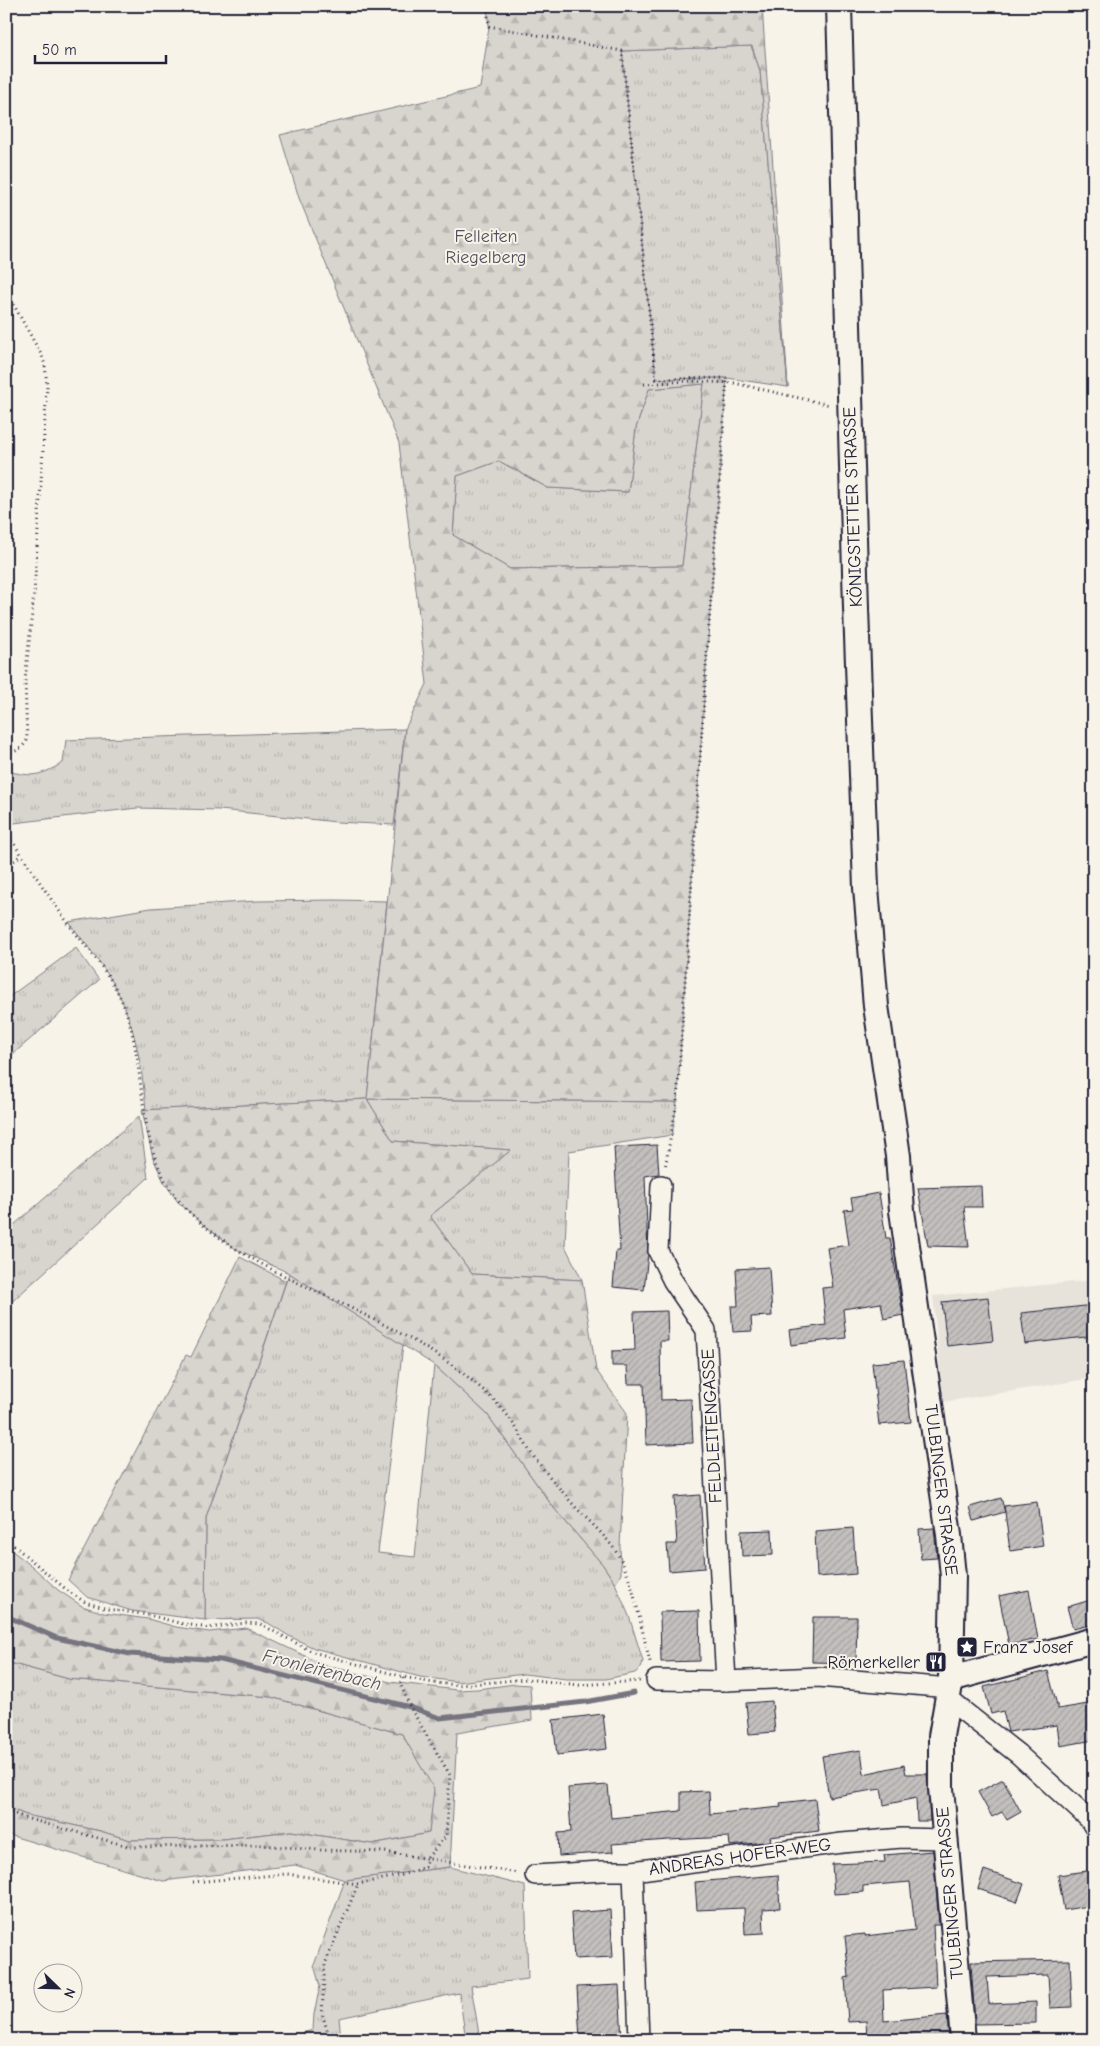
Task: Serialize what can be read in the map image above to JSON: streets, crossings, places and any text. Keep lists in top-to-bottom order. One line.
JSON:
{"streets":{"main road":["KÖNIGSTETTER STRASSE","TULBINGER STRASSE"],"street":["FELDLEITENGASSE","ANDREAS HOFER-WEG"]},"crossings":[["KÖNIGSTETTER STRASSE","TULBINGER STRASSE"],["TULBINGER STRASSE","ANDREAS HOFER-WEG"]],"water":["Fronleitenbach"],"parks":["Felleiten Riegelberg"],"places":{"place":["Franz Josef"],"restaurant":["Römerkeller"]},"scale_bar":"50 m","north":"bottom right"}
